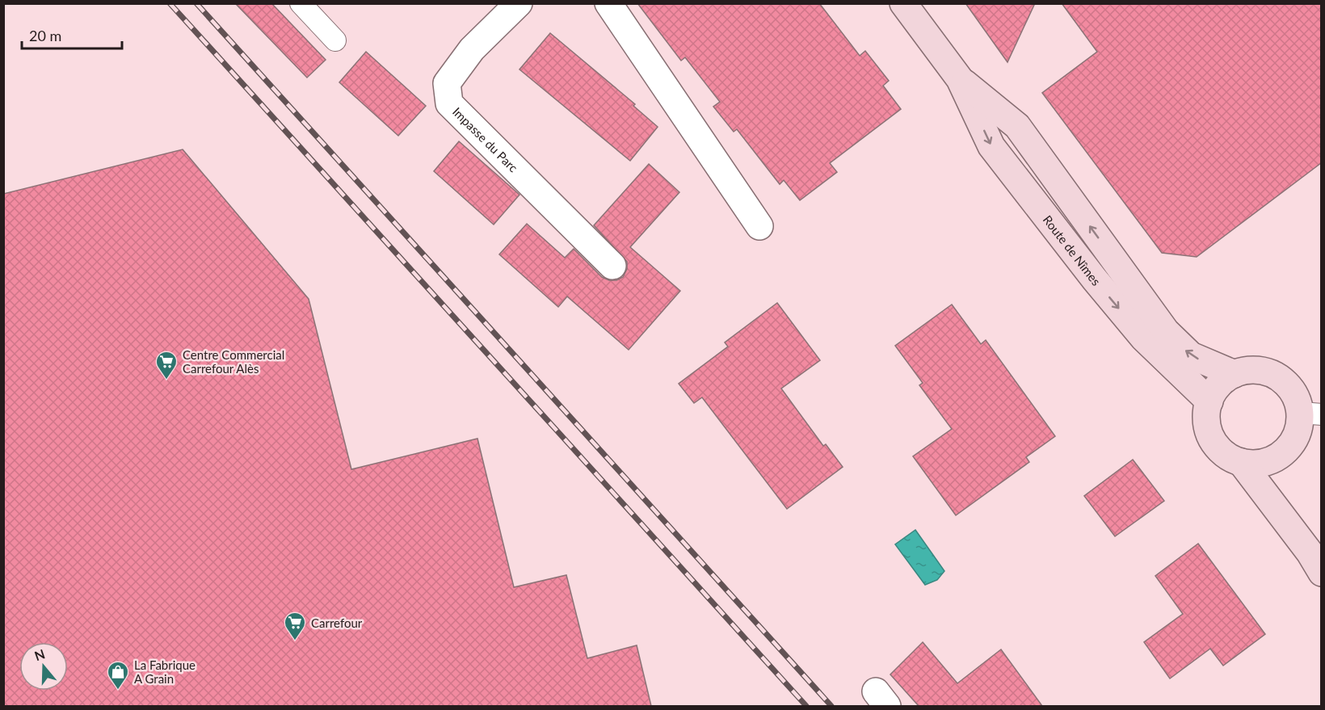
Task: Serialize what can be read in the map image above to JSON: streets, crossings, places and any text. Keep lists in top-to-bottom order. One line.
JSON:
{"streets":{"main road":["Route de Nîmes"],"street":["Impasse du Parc"]},"places":{"supermarket":["Centre Commercial Carrefour Alès","Carrefour"],"shop":["La Fabrique A Grain"]},"scale_bar":"20 m","north":"top"}
